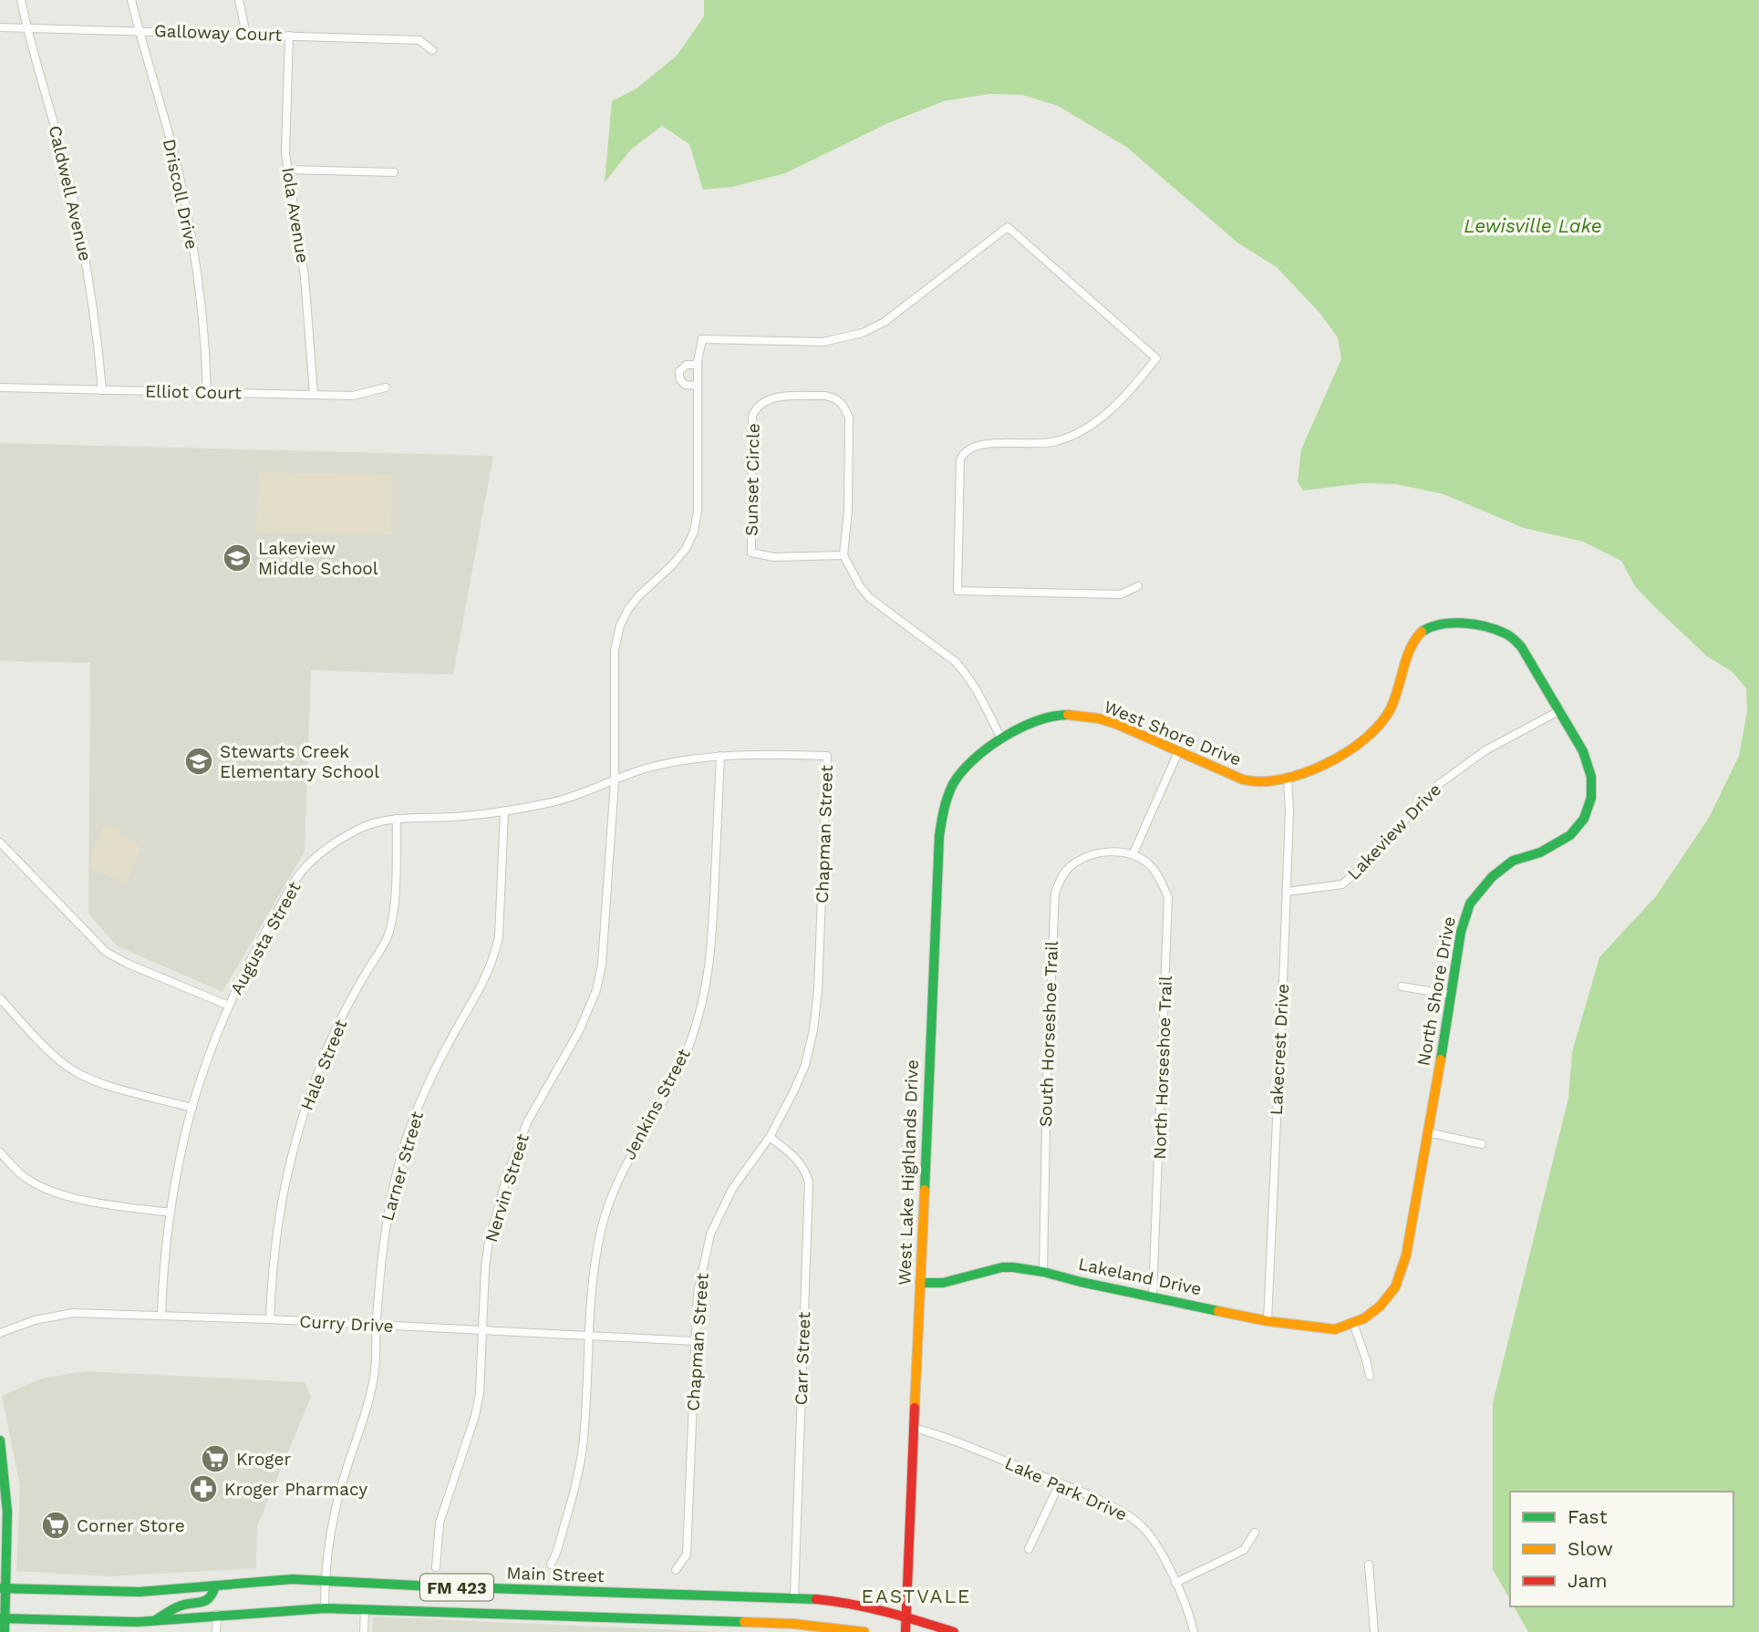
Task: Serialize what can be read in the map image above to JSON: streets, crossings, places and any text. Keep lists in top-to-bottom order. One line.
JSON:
{"streets":{"street":["Galloway Court","Caldwell Avenue","Driscoll Drive","Iola Avenue","Elliot Court","Sunset Circle","West Shore Drive","Lakeview Drive","Chapman Street","Augusta Street","North Shore Drive","South Horseshoe Trail","Lakecrest Drive","Hale Street","North Horseshoe Trail","Jenkins Street","Larner Street","West Lake Highlands Drive","Nervin Street","Lakeland Drive","Curry Drive","Carr Street","Lake Park Drive","Main Street","FM 423"]},"crossings":[["Galloway Court","Caldwell Avenue"],["Galloway Court","Driscoll Drive"],["Galloway Court","Iola Avenue"],["Caldwell Avenue","Elliot Court"],["Driscoll Drive","Elliot Court"],["Iola Avenue","Elliot Court"],["West Shore Drive","Lakeview Drive"],["West Shore Drive","North Shore Drive"],["West Shore Drive","Lakecrest Drive"],["West Shore Drive","West Lake Highlands Drive"],["Lakeview Drive","North Shore Drive"],["Lakeview Drive","Lakecrest Drive"],["Chapman Street","Augusta Street"],["Chapman Street","Curry Drive"],["Chapman Street","Carr Street"],["Augusta Street","Hale Street"],["Augusta Street","Jenkins Street"],["Augusta Street","Larner Street"],["Augusta Street","Nervin Street"],["Augusta Street","Curry Drive"],["North Shore Drive","Lakeland Drive"],["South Horseshoe Trail","North Horseshoe Trail"],["South Horseshoe Trail","Lakeland Drive"],["Lakecrest Drive","Lakeland Drive"],["Hale Street","Curry Drive"],["North Horseshoe Trail","Lakeland Drive"],["Jenkins Street","Curry Drive"],["Larner Street","Curry Drive"],["Larner Street","Main Street"],["Larner Street","FM 423"],["West Lake Highlands Drive","Lakeland Drive"],["West Lake Highlands Drive","Lake Park Drive"],["West Lake Highlands Drive","Main Street"],["Nervin Street","Curry Drive"],["Carr Street","Main Street"]],"districts":["EASTVALE"],"water":["Lewisville Lake"],"places":{"school or university":["Lakeview Middle School","Stewarts Creek Elementary School"],"supermarket":["Kroger","Corner Store"],"pharmacy":["Kroger Pharmacy"]},"legend":["Fast","Slow","Jam"]}
